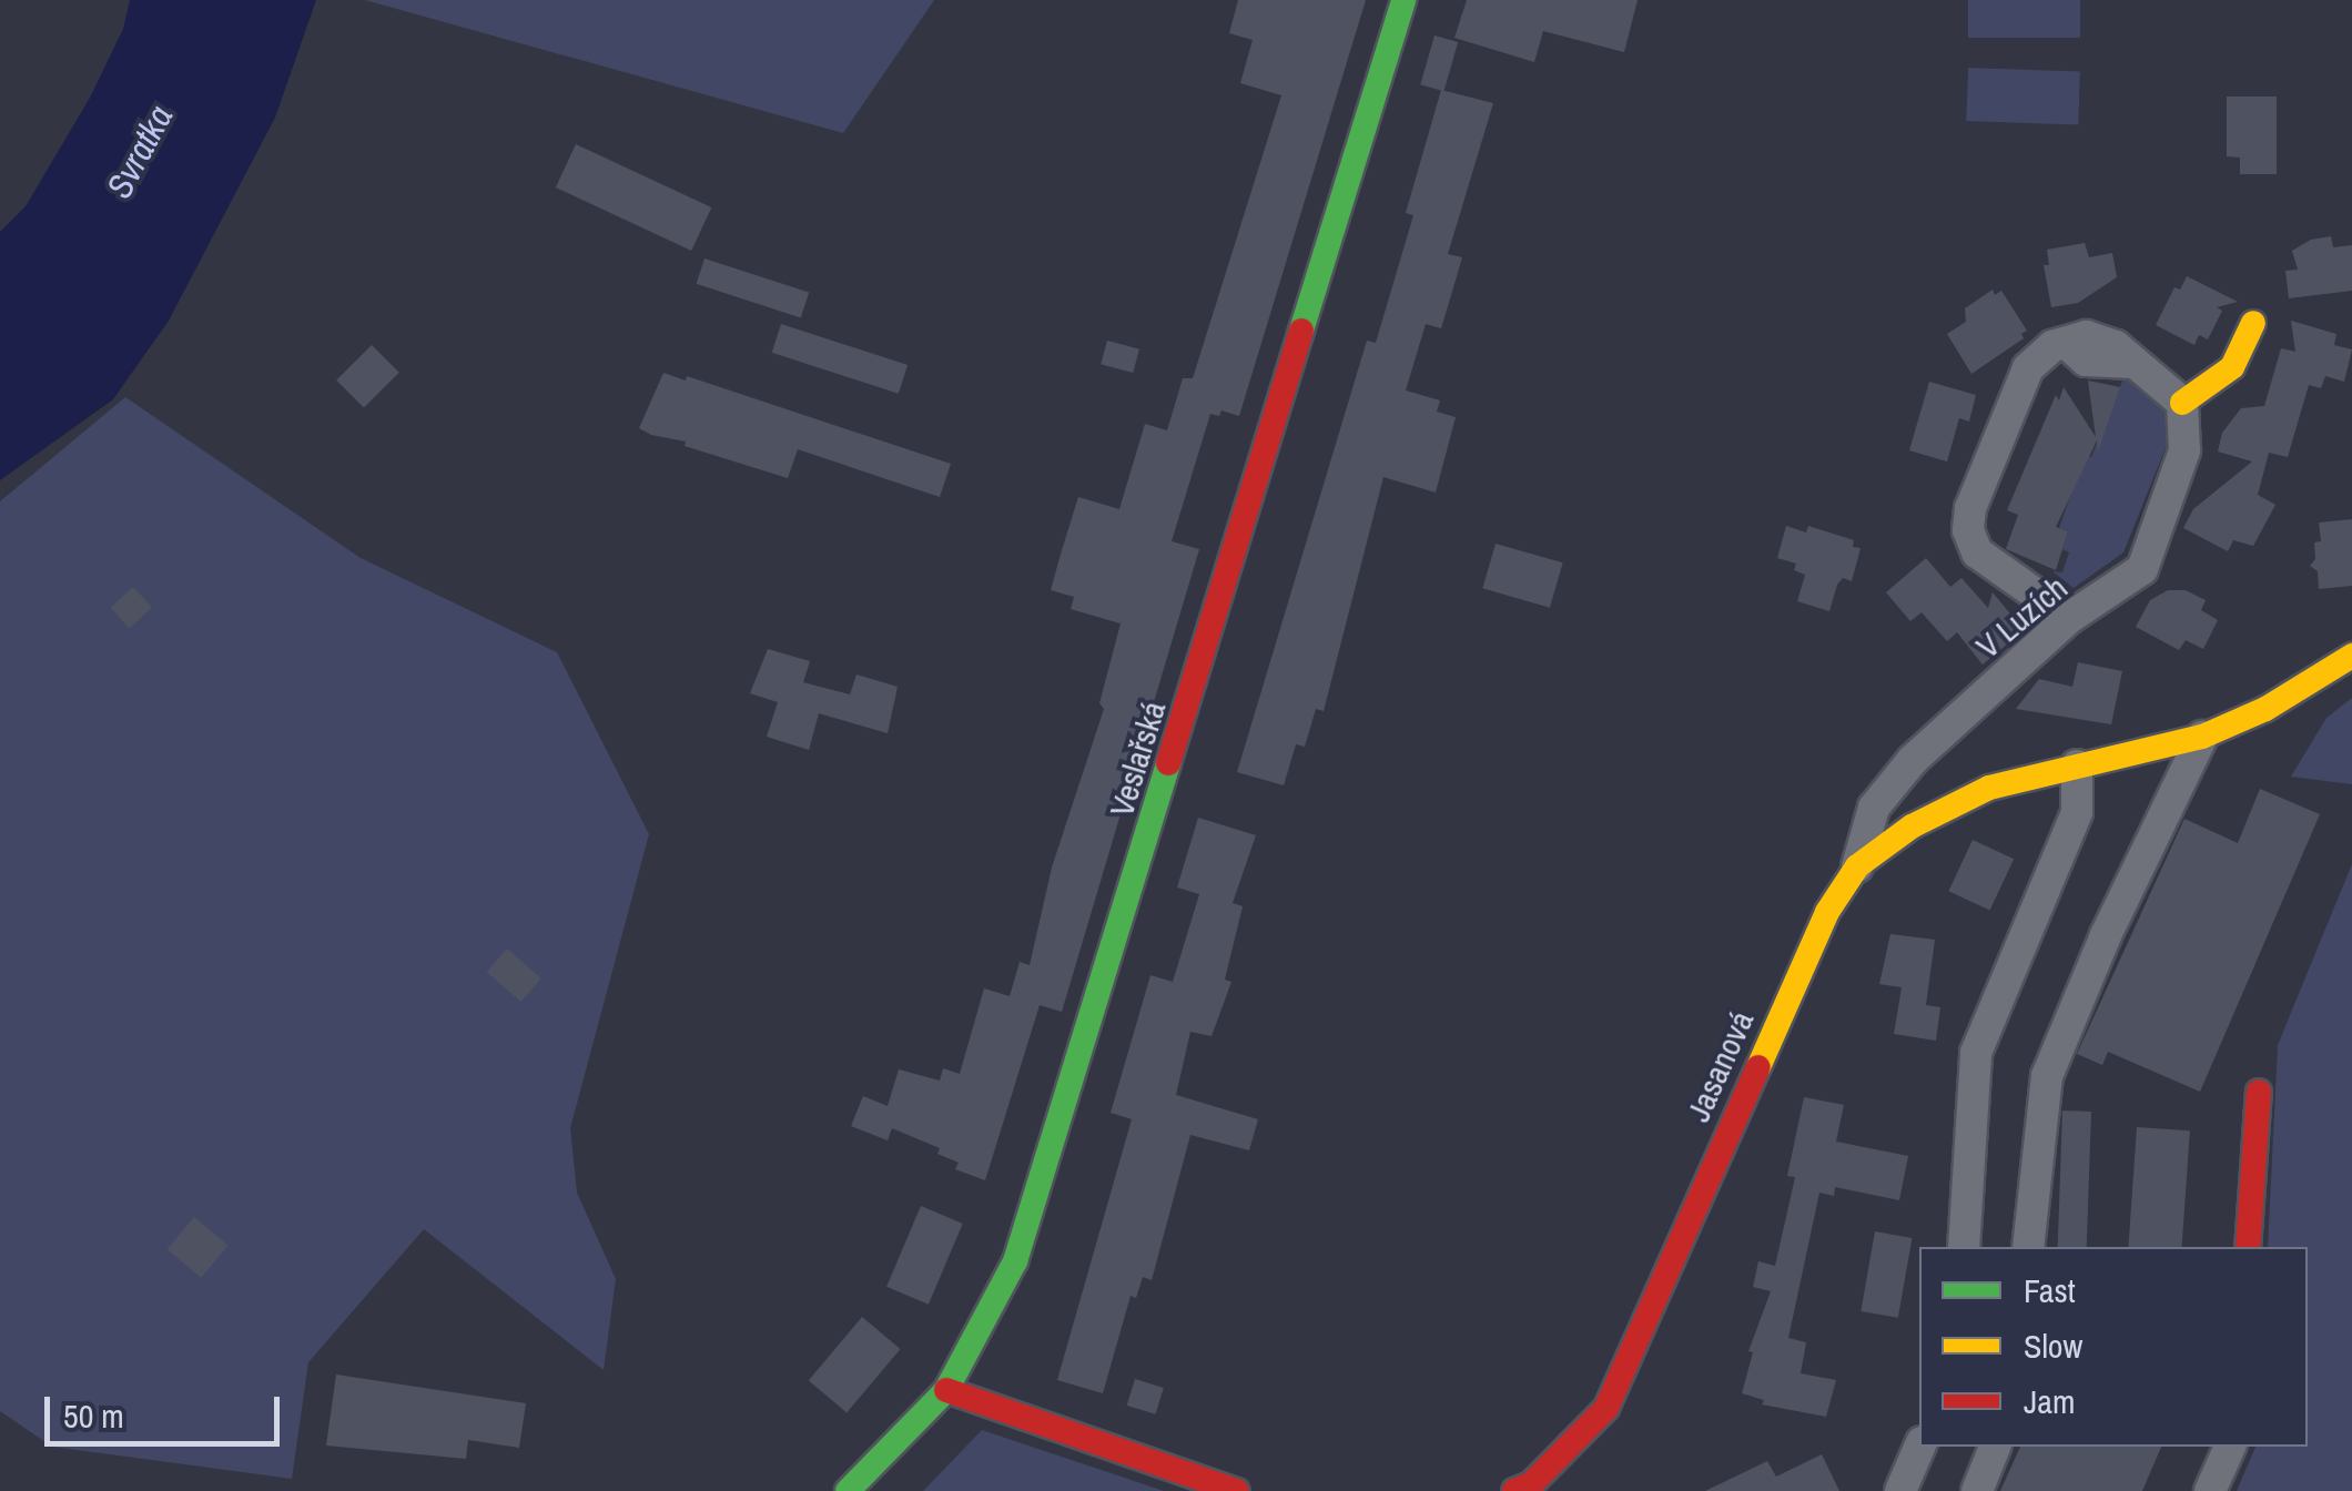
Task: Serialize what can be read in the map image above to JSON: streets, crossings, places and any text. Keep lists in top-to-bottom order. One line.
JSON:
{"streets":{"street":["V Luzích","Veslařská","Jasanová"]},"crossings":[["V Luzích","Jasanová"]],"water":["Svratka"],"legend":["Fast","Slow","Jam"],"scale_bar":"50 m"}
